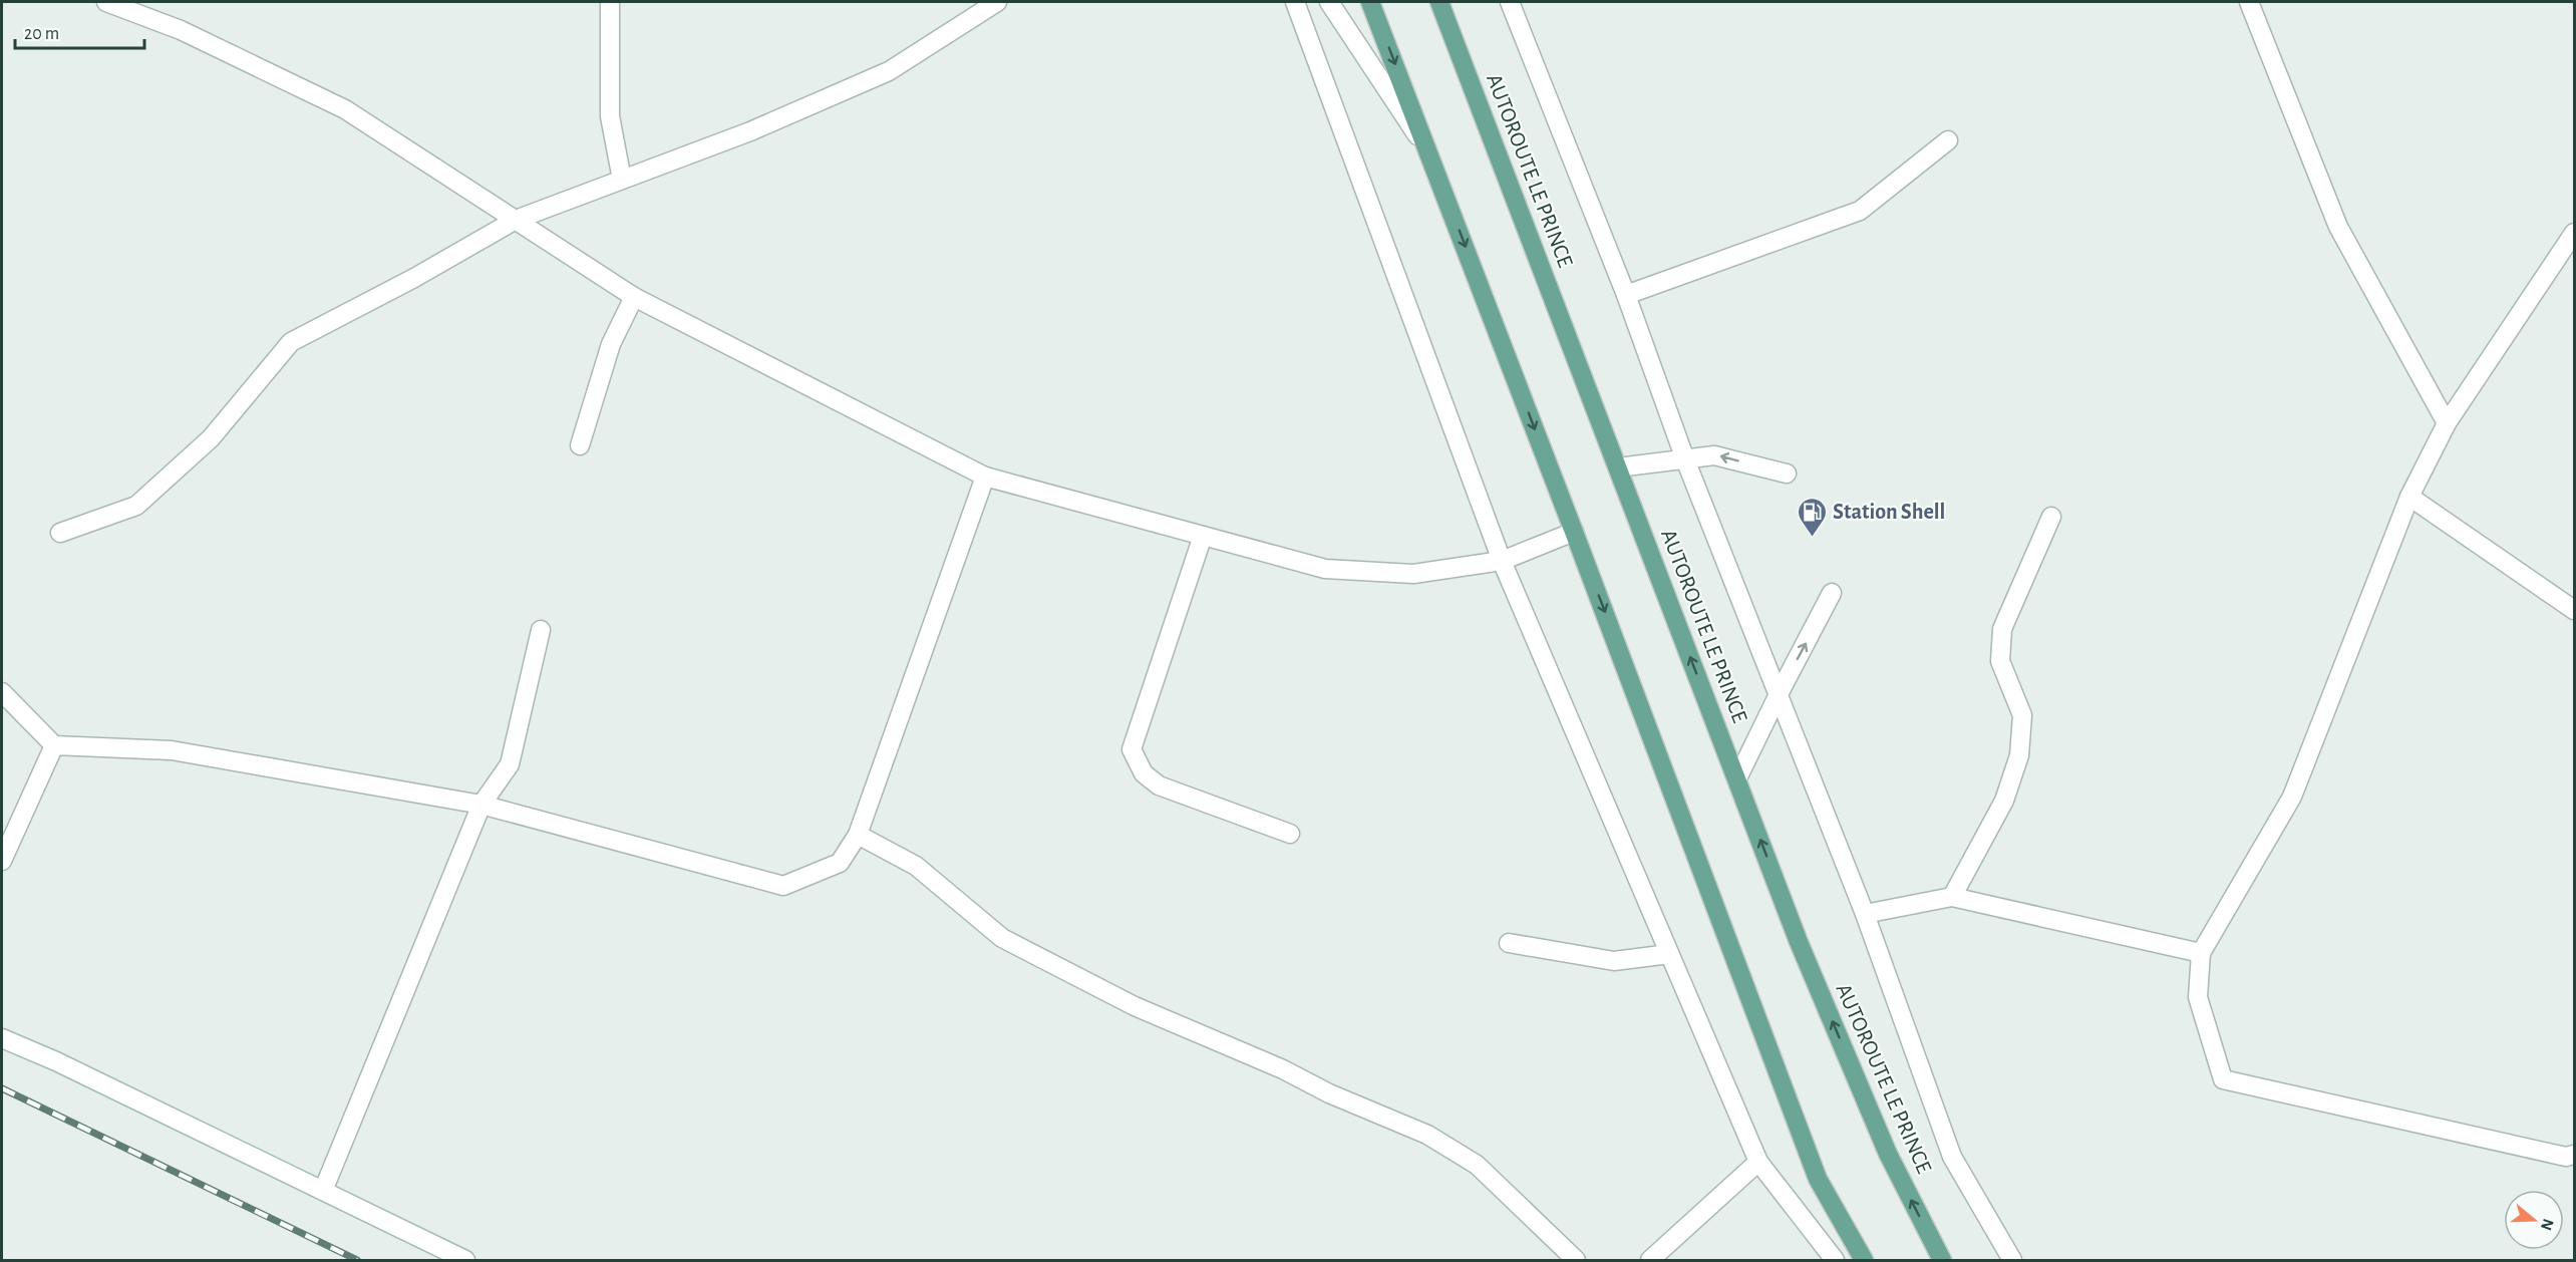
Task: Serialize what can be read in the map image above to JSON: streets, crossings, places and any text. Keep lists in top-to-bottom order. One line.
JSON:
{"streets":{"main road":["AUTOROUTE LE PRINCE"]},"places":{"fuel station":["Station Shell"]},"scale_bar":"20 m","north":"right"}
